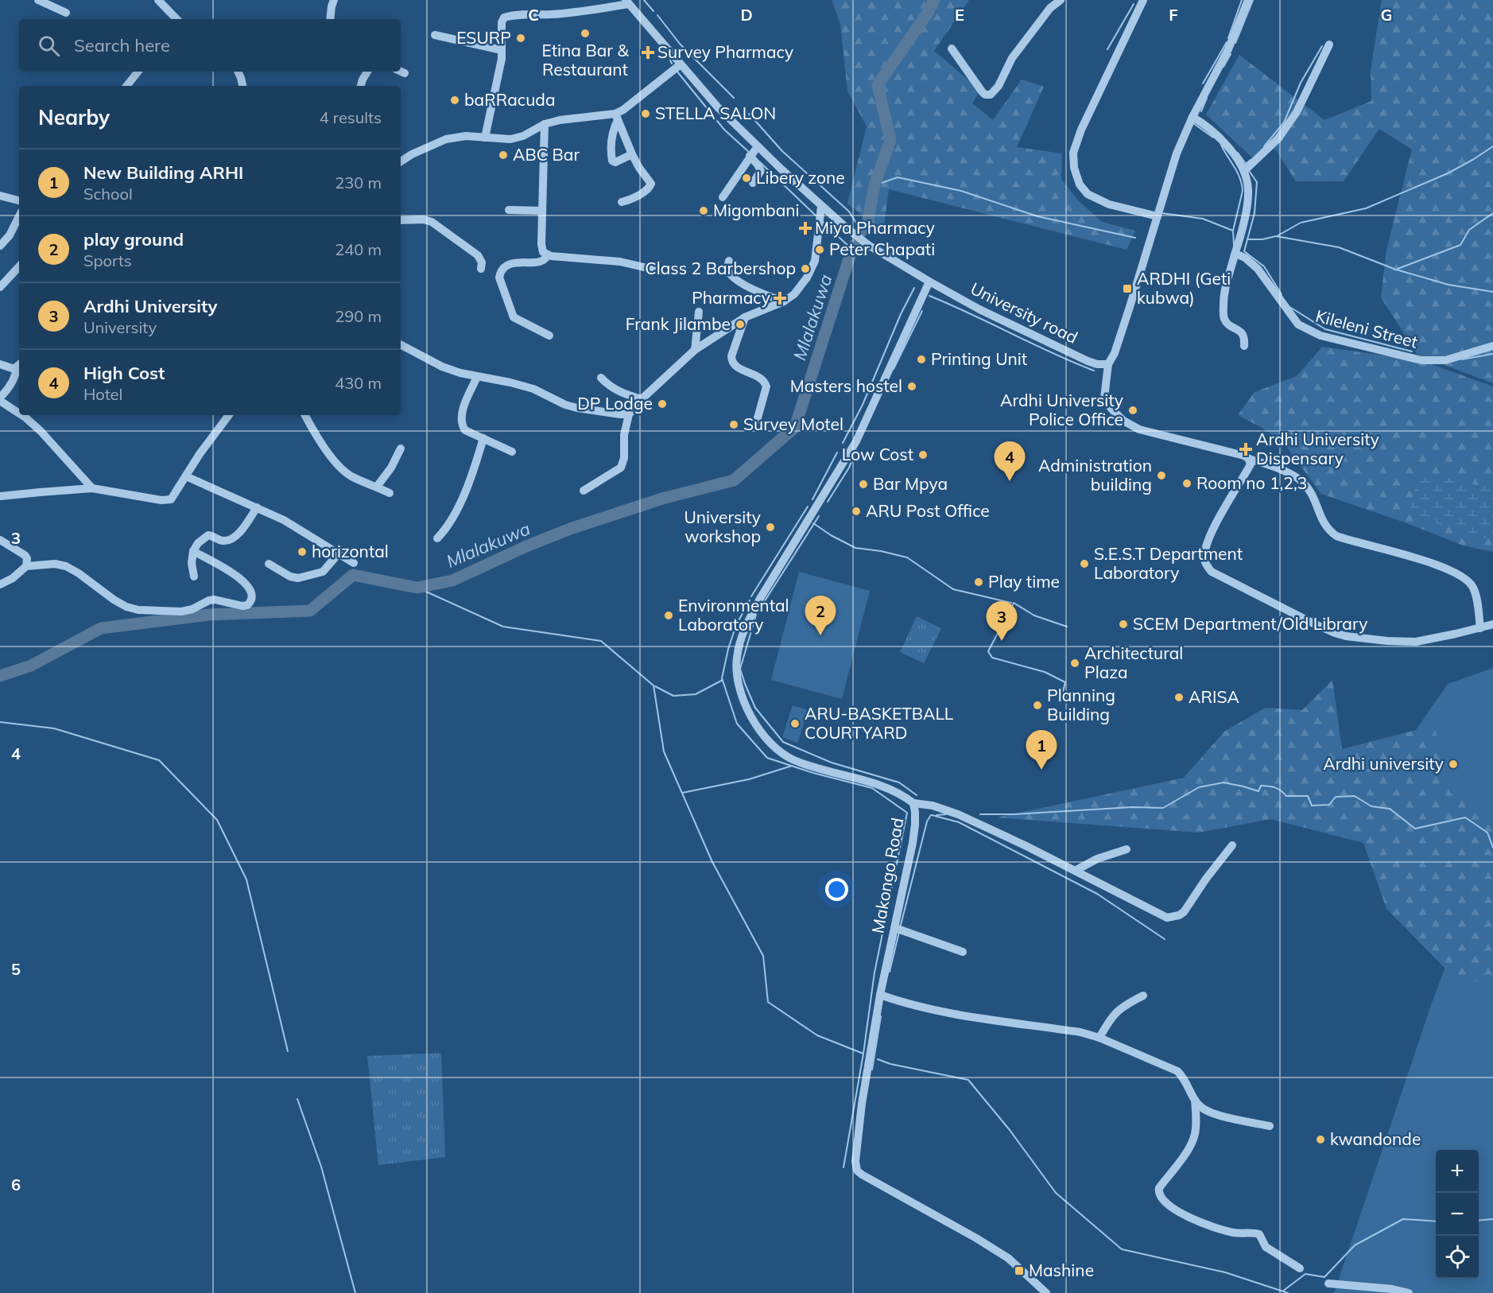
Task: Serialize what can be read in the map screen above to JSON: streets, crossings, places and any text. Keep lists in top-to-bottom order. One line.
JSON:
{"streets":{"street":["University road","Kileleni Street","Makongo Road"]},"crossings":[["University road","Makongo Road"]],"water":["Mlalakuwa"],"places":{"other":["Etina Bar & Restaurant","ESURP","baRRacuda","STELLA SALON","ABC Bar","Libery zone","Migombani","Peter Chapati","Class 2 Barbershop","Frank Jilambe","Printing Unit","Masters hostel","DP Lodge","Ardhi University Police Office","Survey Motel","Low Cost","Administration building","Room no 1,2,3","Bar Mpya","ARU Post Office","University workshop","horizontal","S.E.S.T Department Laboratory","Play time","Environmental Laboratory","SCEM Department/Old Library","Architectural Plaza","ARISA","Planning Building","ARU-BASKETBALL COURTYARD","Ardhi university","kwandonde"],"health":["Survey Pharmacy","Miya Pharmacy","Pharmacy","Ardhi University Dispensary"],"transit":["ARDHI (Geti kubwa)","Mashine"]},"page":{"search":"Search here","heading":["Nearby","4 results"],"list":[{"mark":"1","name":"New Building ARHI","note":"School","value":"230 m"},{"mark":"2","name":"play ground","note":"Sports","value":"240 m"},{"mark":"3","name":"Ardhi University","note":"University","value":"290 m"},{"mark":"4","name":"High Cost","note":"Hotel","value":"430 m"}],"pins":["4","2","3","1"],"map_buttons":["+","−"]},"grid":{"columns":["C","D","E","F","G"],"rows":["3","4","5","6"]}}
